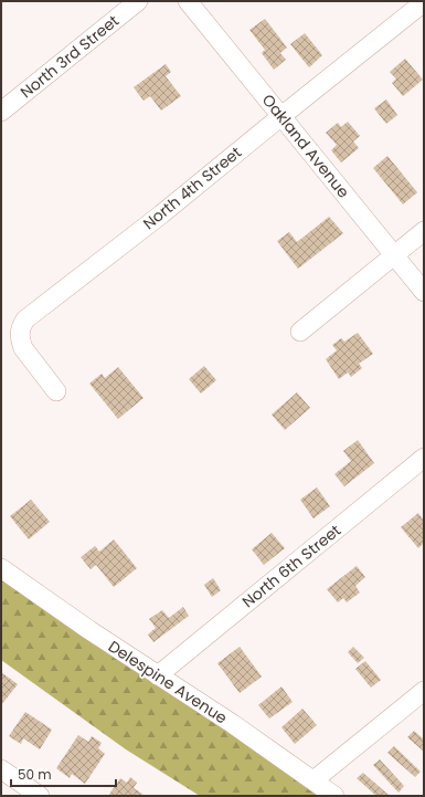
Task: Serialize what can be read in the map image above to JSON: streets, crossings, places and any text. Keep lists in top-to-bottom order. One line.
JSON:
{"streets":{"street":["North 3rd Street","Oakland Avenue","North 4th Street","North 6th Street","Delespine Avenue"]},"crossings":[["Oakland Avenue","North 4th Street"],["North 6th Street","Delespine Avenue"]],"scale_bar":"50 m"}
